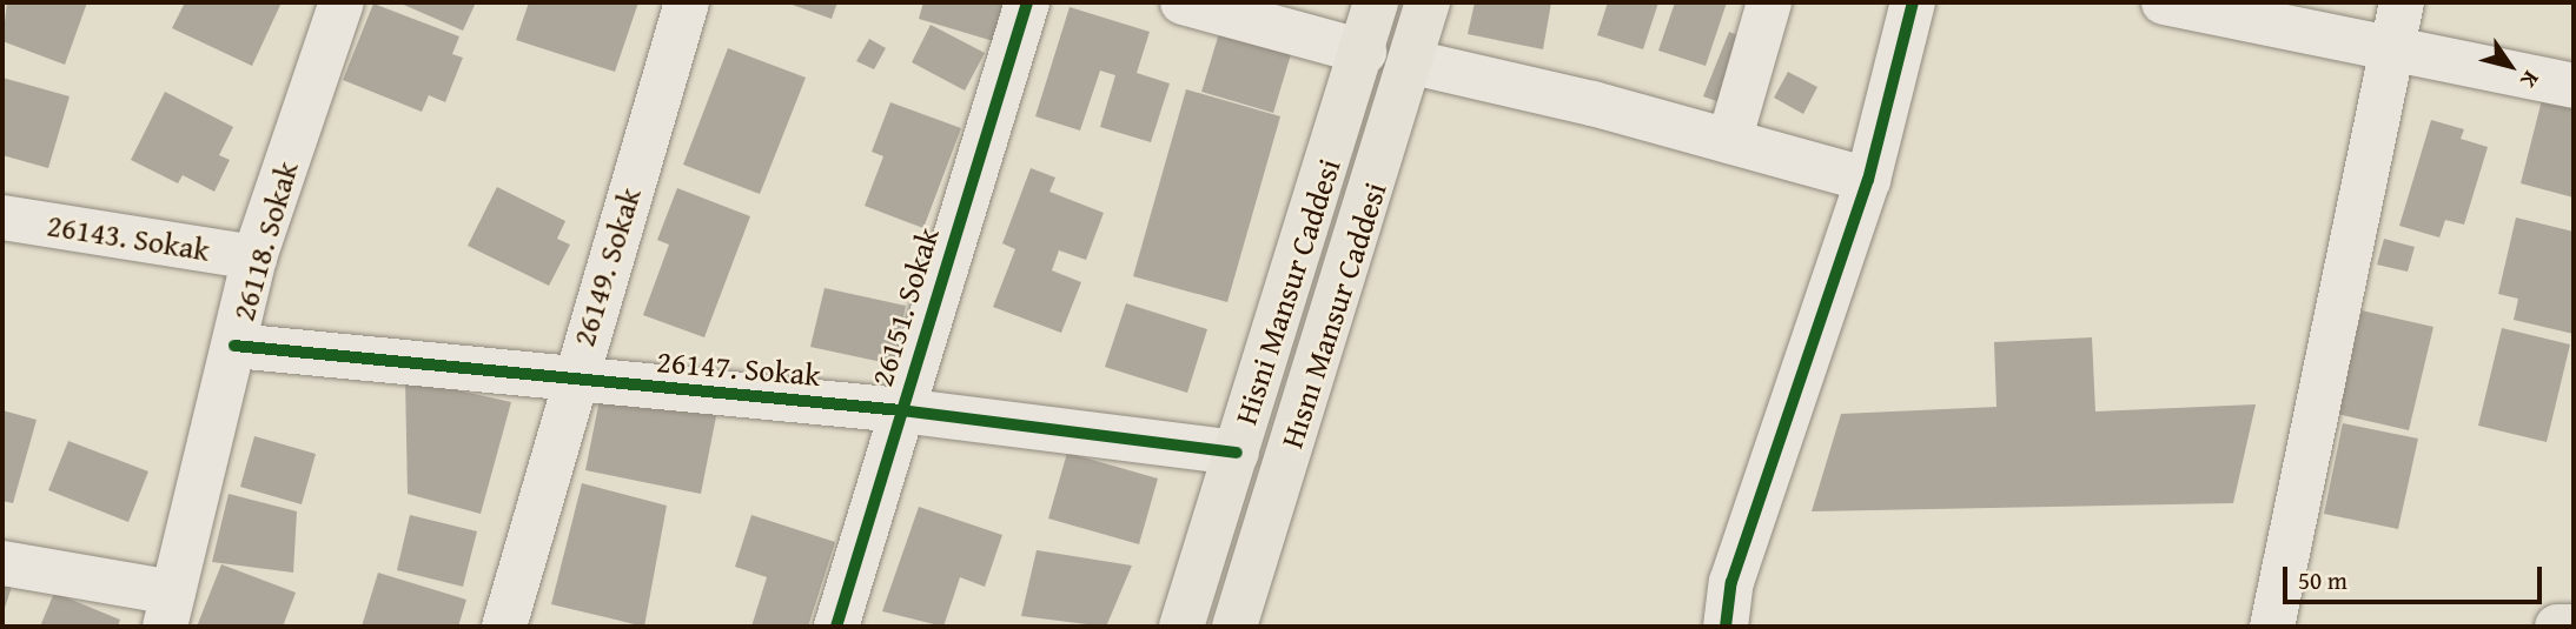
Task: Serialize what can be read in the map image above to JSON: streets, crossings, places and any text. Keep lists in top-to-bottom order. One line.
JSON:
{"streets":{"main road":["Hisni Mansur Caddesi","Hısnı Mansur Caddesi"],"street":["26143. Sokak","26118. Sokak","26149. Sokak","26151. Sokak","26147. Sokak"]},"crossings":[["26143. Sokak","26118. Sokak"],["26118. Sokak","26147. Sokak"],["26149. Sokak","26147. Sokak"],["Hisni Mansur Caddesi","26147. Sokak"],["26151. Sokak","26147. Sokak"]],"scale_bar":"50 m","north":"bottom right"}
